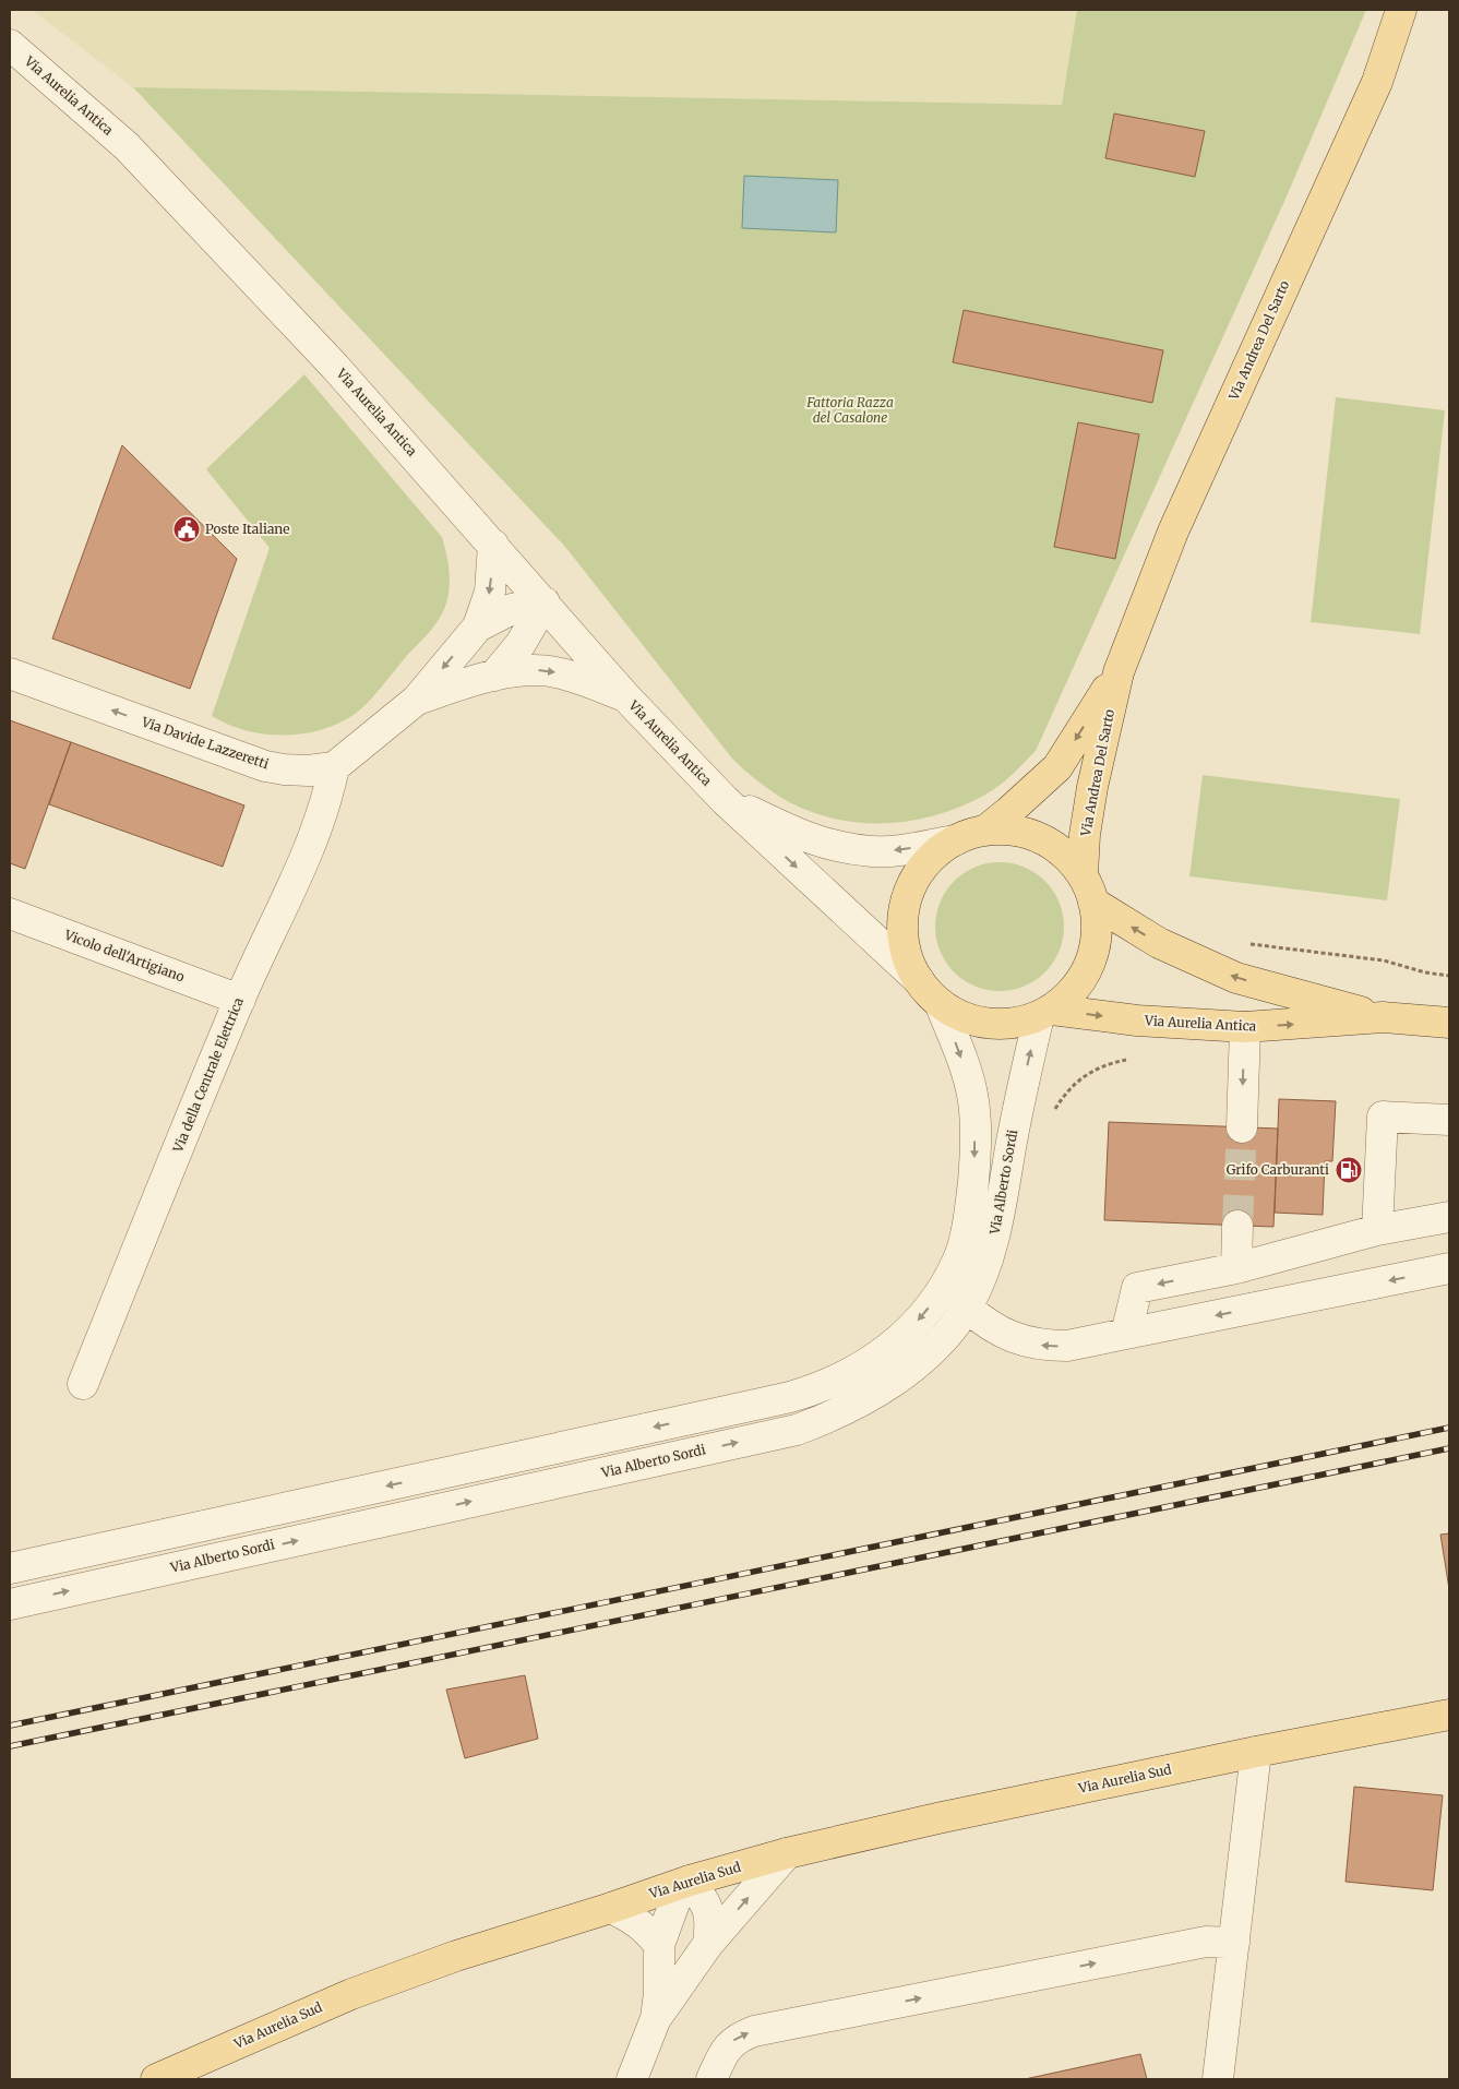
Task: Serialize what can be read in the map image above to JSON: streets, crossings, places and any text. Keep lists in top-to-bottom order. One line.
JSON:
{"streets":{"main road":["Via Aurelia Antica","Via Andrea Del Sarto","Via Aurelia Sud"],"street":["Via Davide Lazzeretti","Vicolo dell'Artigiano","Via della Centrale Elettrica","Via Alberto Sordi"]},"crossings":[["Via Aurelia Antica","Via Andrea Del Sarto"],["Via Aurelia Antica","Via Alberto Sordi"],["Via Andrea Del Sarto","Via Alberto Sordi"],["Via Davide Lazzeretti","Via della Centrale Elettrica"],["Vicolo dell'Artigiano","Via della Centrale Elettrica"]],"one_way":["Via Davide Lazzeretti","Via Alberto Sordi"],"parks":["Fattoria Razza del Casalone"],"places":{"public building":["Poste Italiane"],"fuel station":["Grifo Carburanti"]}}
